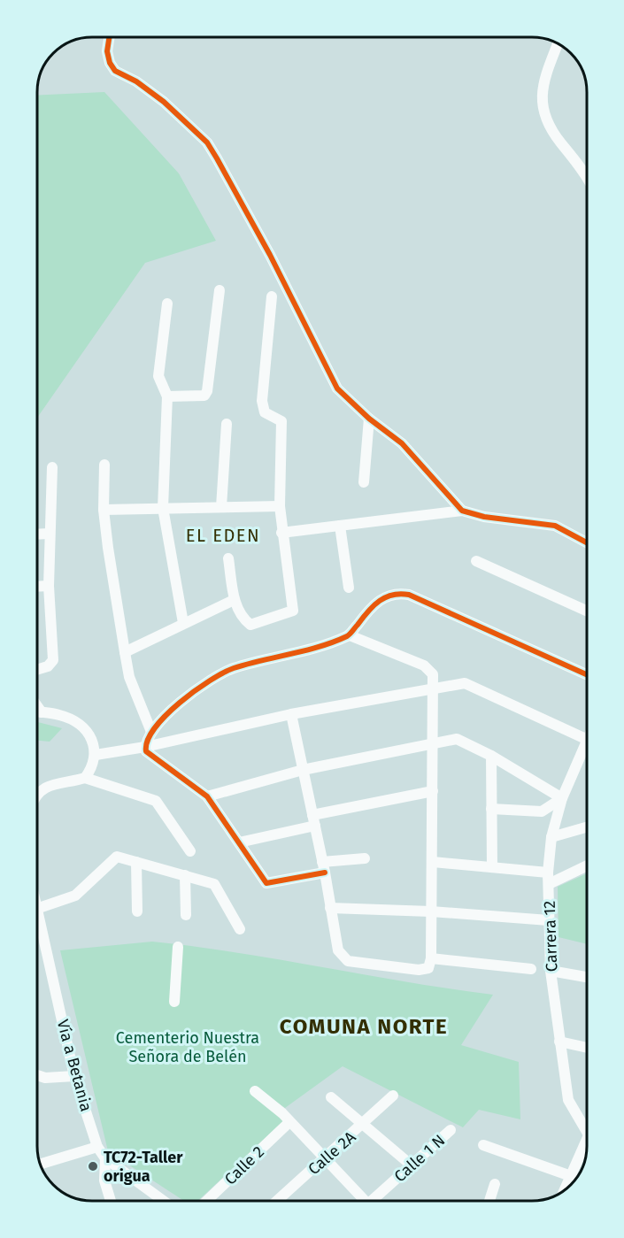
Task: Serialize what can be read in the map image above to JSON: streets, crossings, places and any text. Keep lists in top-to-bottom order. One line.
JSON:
{"streets":{"street":["Carrera 12","Vía a Betania","Calle 2A","Calle 1 N","Calle 2"]},"districts":["EL EDEN","COMUNA NORTE"],"parks":["Cementerio Nuestra Señora de Belén"],"places":["TC72-Taller origua"]}
